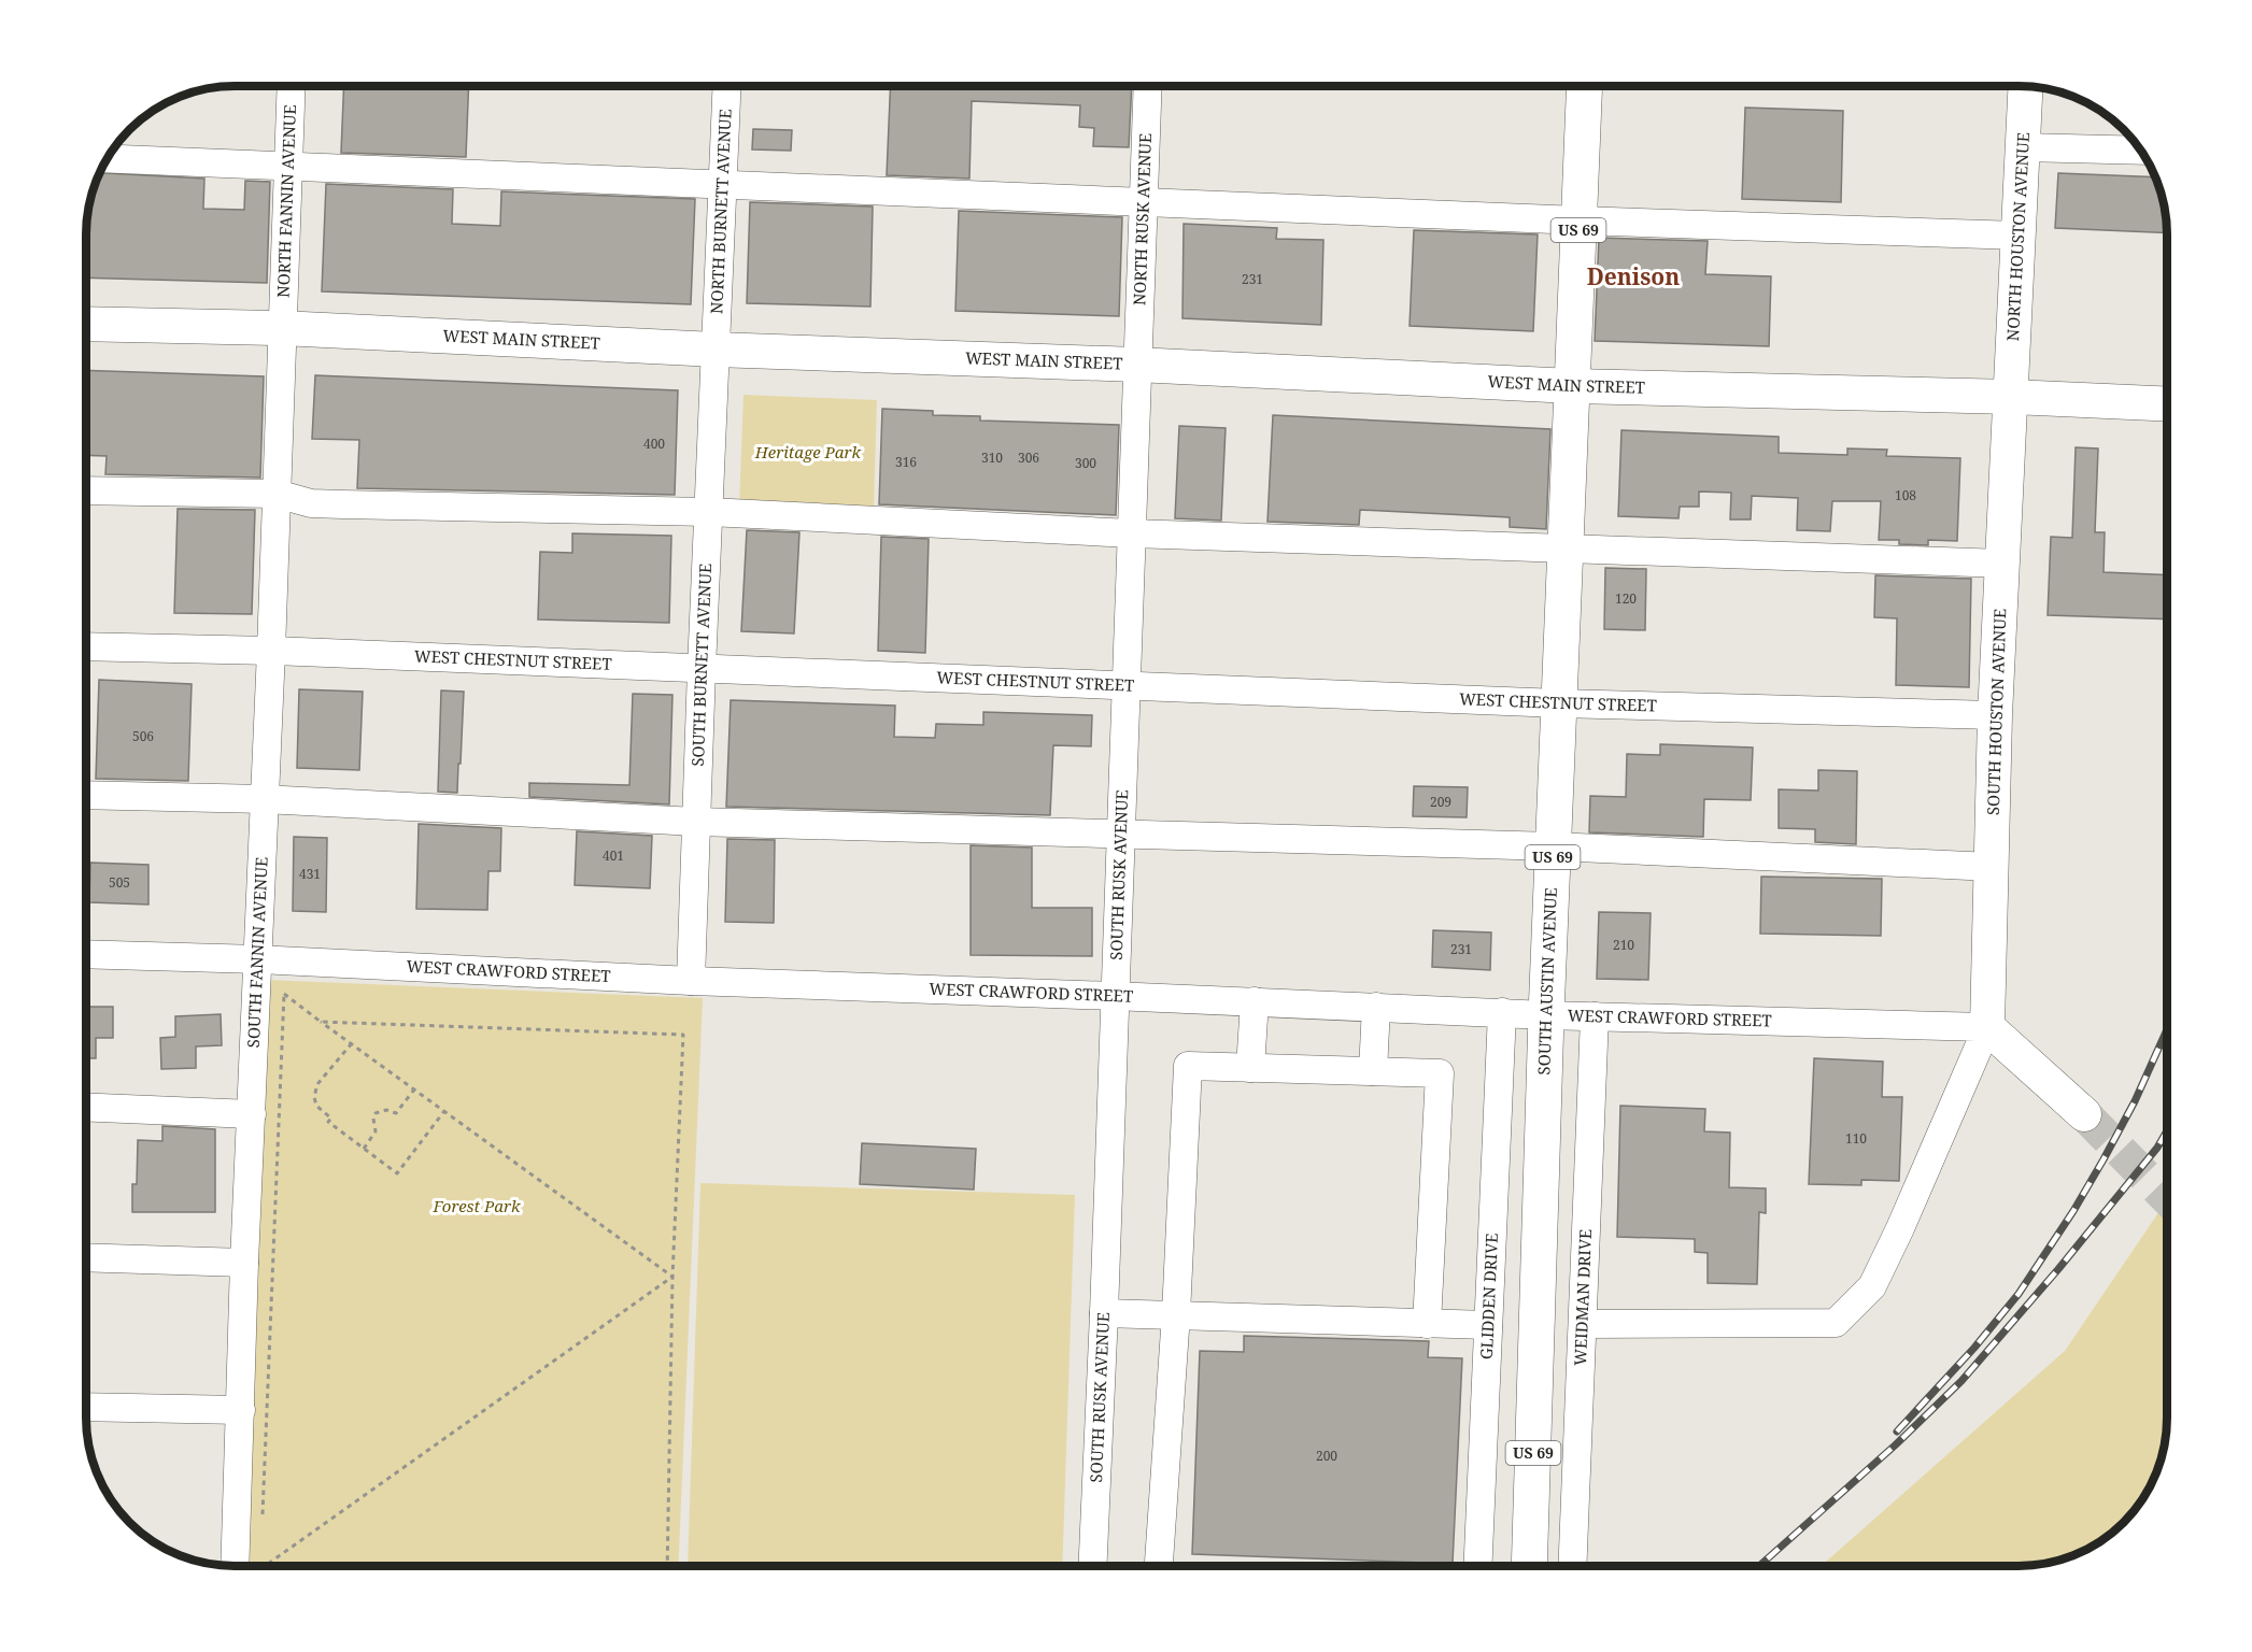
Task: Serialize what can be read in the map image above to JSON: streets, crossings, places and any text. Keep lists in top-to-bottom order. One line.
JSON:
{"streets":{"highway":["US 69","SOUTH AUSTIN AVENUE"],"main road":["NORTH HOUSTON AVENUE","WEST MAIN STREET","SOUTH HOUSTON AVENUE"],"street":["NORTH FANNIN AVENUE","NORTH BURNETT AVENUE","NORTH RUSK AVENUE","WEST CHESTNUT STREET","SOUTH BURNETT AVENUE","SOUTH RUSK AVENUE","SOUTH FANNIN AVENUE","WEST CRAWFORD STREET","GLIDDEN DRIVE","WEIDMAN DRIVE"]},"crossings":[["NORTH FANNIN AVENUE","WEST MAIN STREET"],["NORTH FANNIN AVENUE","SOUTH FANNIN AVENUE"],["NORTH BURNETT AVENUE","WEST MAIN STREET"],["NORTH BURNETT AVENUE","SOUTH BURNETT AVENUE"],["NORTH RUSK AVENUE","WEST MAIN STREET"],["NORTH RUSK AVENUE","SOUTH RUSK AVENUE"],["US 69","WEST MAIN STREET"],["US 69","SOUTH AUSTIN AVENUE"],["NORTH HOUSTON AVENUE","WEST MAIN STREET"],["NORTH HOUSTON AVENUE","SOUTH HOUSTON AVENUE"],["WEST MAIN STREET","SOUTH BURNETT AVENUE"],["WEST MAIN STREET","SOUTH HOUSTON AVENUE"],["WEST MAIN STREET","SOUTH RUSK AVENUE"],["WEST MAIN STREET","SOUTH FANNIN AVENUE"],["WEST MAIN STREET","SOUTH AUSTIN AVENUE"],["WEST CHESTNUT STREET","SOUTH BURNETT AVENUE"],["WEST CHESTNUT STREET","SOUTH HOUSTON AVENUE"],["WEST CHESTNUT STREET","SOUTH RUSK AVENUE"],["WEST CHESTNUT STREET","SOUTH FANNIN AVENUE"],["WEST CHESTNUT STREET","SOUTH AUSTIN AVENUE"],["SOUTH BURNETT AVENUE","WEST CRAWFORD STREET"],["SOUTH HOUSTON AVENUE","WEST CRAWFORD STREET"],["SOUTH RUSK AVENUE","WEST CRAWFORD STREET"],["SOUTH FANNIN AVENUE","WEST CRAWFORD STREET"],["WEST CRAWFORD STREET","SOUTH AUSTIN AVENUE"],["WEST CRAWFORD STREET","GLIDDEN DRIVE"],["WEST CRAWFORD STREET","WEIDMAN DRIVE"]],"districts":["Denison"],"parks":["Heritage Park","Forest Park"],"house_numbers":["231","400","310","306","316","300","108","120","506","209","401","431","505","210","231","110","200"]}
